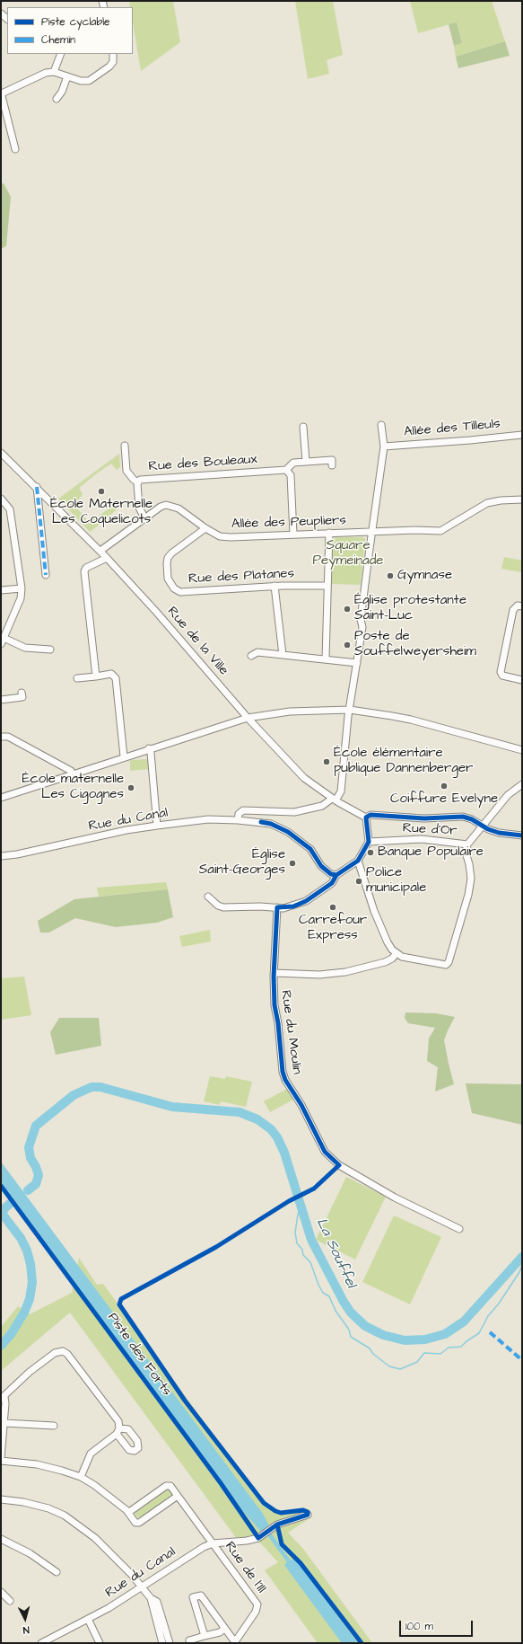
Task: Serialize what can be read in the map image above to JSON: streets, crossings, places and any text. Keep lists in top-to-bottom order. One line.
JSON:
{"streets":{"street":["Allée des Tilleuls","Rue des Bouleaux","Allée des Peupliers","Rue des Platanes","Rue de la Ville","Rue du Canal","Rue d'Or","Rue du Moulin","Rue de l'Ill"],"cycle path":["Piste des Forts"]},"crossings":[["Rue des Bouleaux","Allée des Peupliers"],["Allée des Peupliers","Rue des Platanes"],["Allée des Peupliers","Rue de la Ville"],["Rue du Canal","Rue de l'Ill"]],"water":["La Souffel"],"parks":["Square Peymeinade"],"places":["École Maternelle Les Coquelicots","Gymnase","Église protestante Saint-Luc","Poste de Souffelweyersheim","École élémentaire publique Dannenberger","Coiffure Evelyne","École maternelle Les Cigognes","Banque Populaire","Église Saint-Georges","Police municipale","Carrefour Express"],"legend":["Piste cyclable","Chemin"],"scale_bar":"100 m","north":"bottom"}
